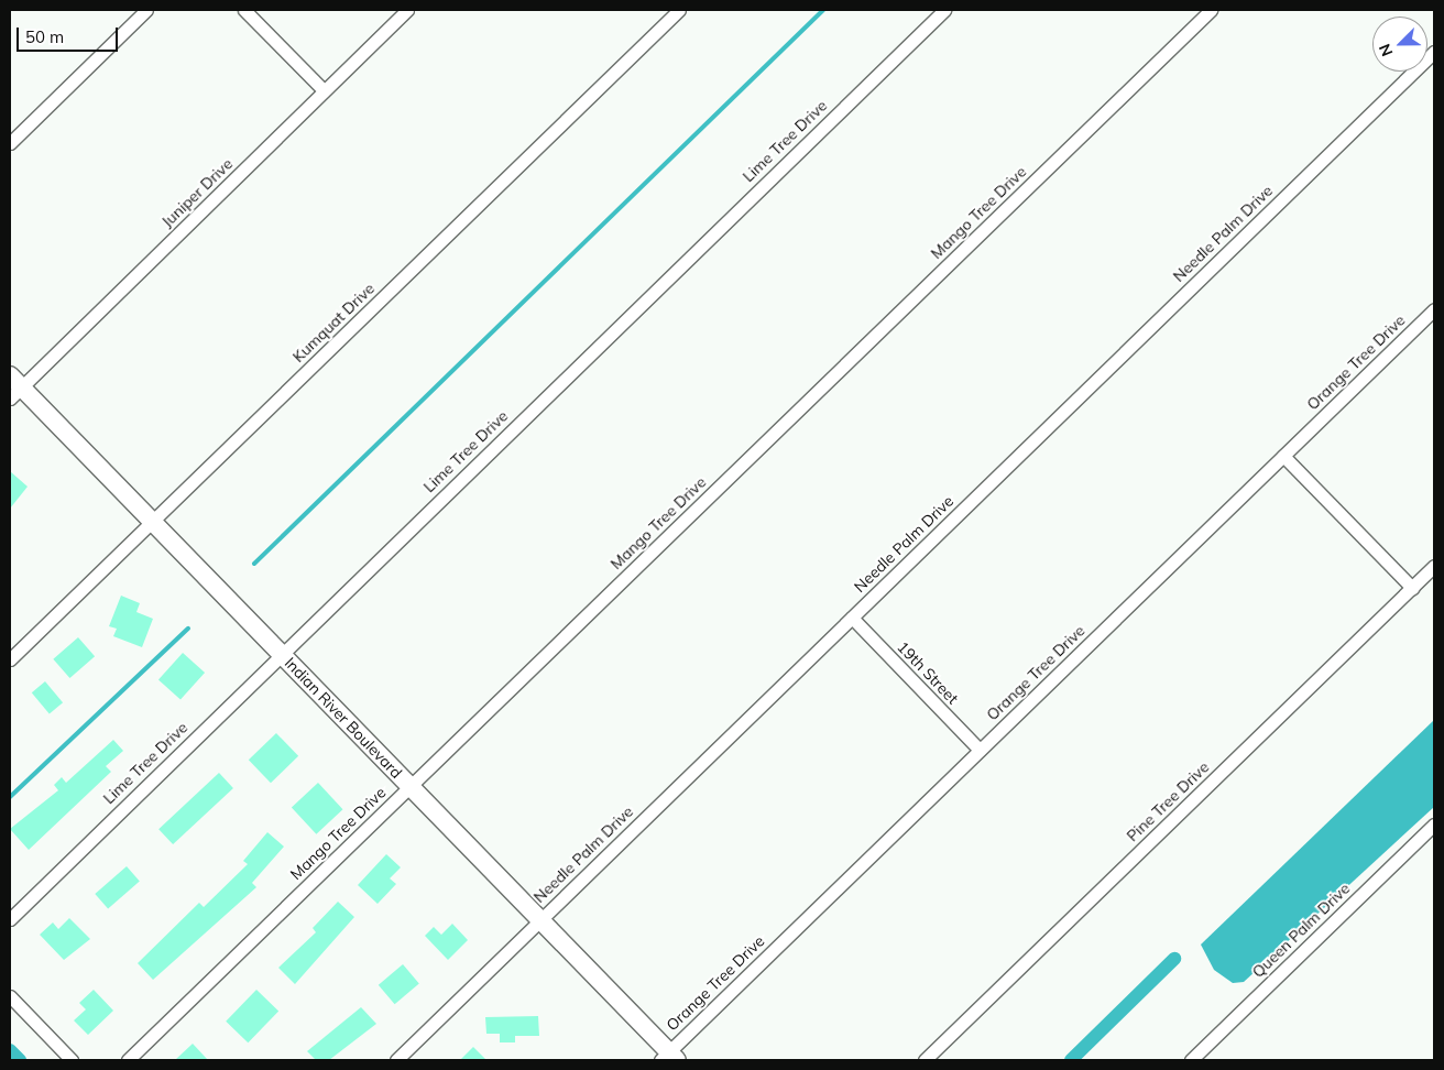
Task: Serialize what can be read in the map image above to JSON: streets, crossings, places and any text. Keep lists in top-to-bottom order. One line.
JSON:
{"streets":{"main road":["Indian River Boulevard"],"street":["Lime Tree Drive","Juniper Drive","Mango Tree Drive","Needle Palm Drive","Kumquat Drive","Orange Tree Drive","19th Street","Pine Tree Drive","Queen Palm Drive"]},"crossings":[["Lime Tree Drive","Indian River Boulevard"],["Juniper Drive","Indian River Boulevard"],["Mango Tree Drive","Indian River Boulevard"],["Needle Palm Drive","19th Street"],["Needle Palm Drive","Indian River Boulevard"],["Kumquat Drive","Indian River Boulevard"],["Orange Tree Drive","19th Street"],["Orange Tree Drive","Indian River Boulevard"]],"scale_bar":"50 m","north":"bottom left"}
